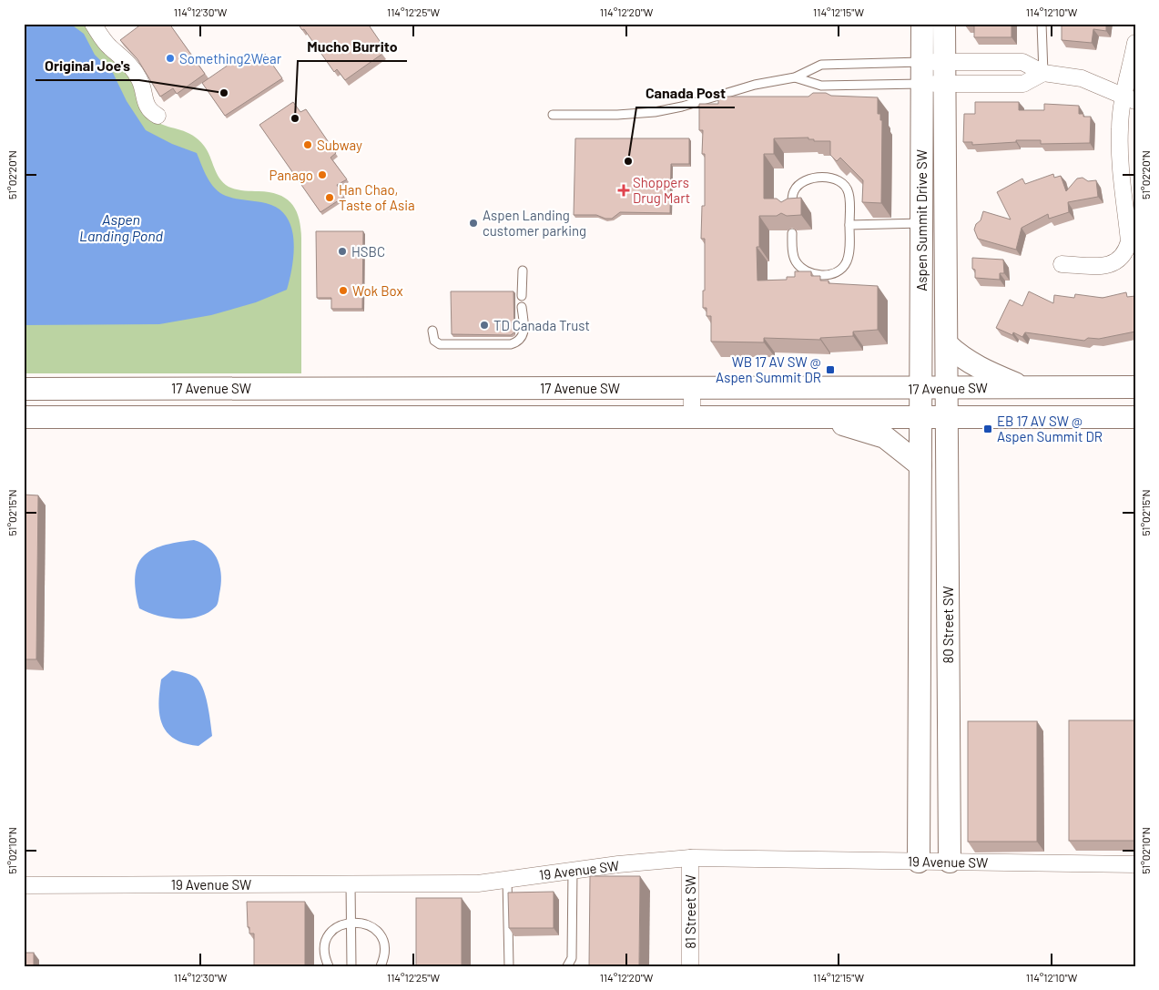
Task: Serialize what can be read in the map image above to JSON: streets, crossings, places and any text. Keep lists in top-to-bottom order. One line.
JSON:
{"streets":{"main road":["Aspen Summit Drive SW","17 Avenue SW","80 Street SW"],"street":["19 Avenue SW","81 Street SW"]},"crossings":[["Aspen Summit Drive SW","17 Avenue SW"],["Aspen Summit Drive SW","80 Street SW"],["17 Avenue SW","80 Street SW"],["80 Street SW","19 Avenue SW"],["19 Avenue SW","81 Street SW"]],"water":["Aspen Landing Pond"],"places":{"other":["Something2Wear","Original Joe's","Mucho Burrito","Subway","Canada Post","Panago","Han Chao, Taste of Asia","Aspen Landing customer parking","HSBC","Wok Box","TD Canada Trust"],"health":["Shoppers Drug Mart"],"transit":["WB 17 AV SW @ Aspen Summit DR","EB 17 AV SW @ Aspen Summit DR"]},"coordinates":["114°12'30\"W","114°12'25\"W","114°12'20\"W","114°12'15\"W","114°12'10\"W","51°02'20\"N","51°02'15\"N","51°02'10\"N"]}
